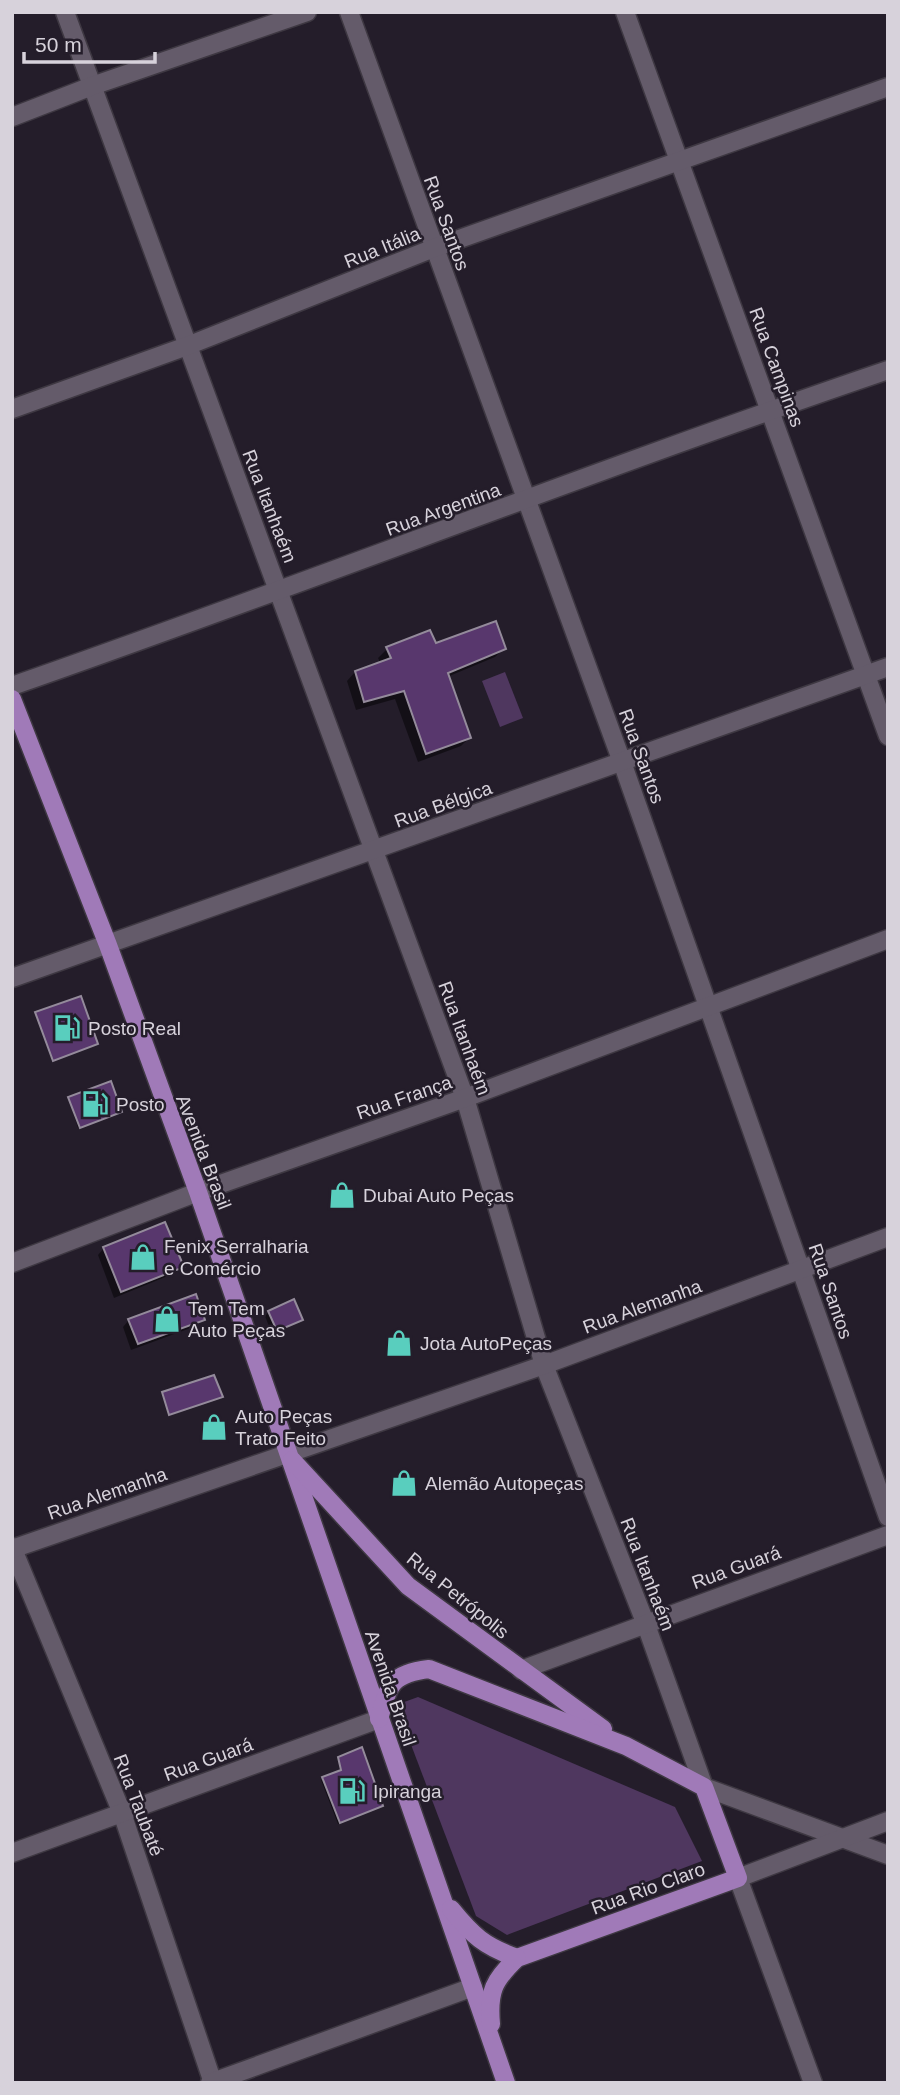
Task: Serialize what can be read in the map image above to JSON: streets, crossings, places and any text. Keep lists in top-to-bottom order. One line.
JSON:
{"streets":{"main road":["Rua Itanhaém","Avenida Brasil","Rua Petrópolis","Rua Rio Claro"],"street":["Rua Santos","Rua Itália","Rua Campinas","Rua Argentina","Rua Bélgica","Rua França","Rua Alemanha","Rua Guará","Rua Taubaté"]},"crossings":[["Rua Santos","Rua Itália"],["Rua Santos","Rua Argentina"],["Rua Santos","Rua Bélgica"],["Rua Santos","Rua França"],["Rua Santos","Rua Alemanha"],["Rua Itália","Rua Campinas"],["Rua Itália","Rua Itanhaém"],["Rua Campinas","Rua Argentina"],["Rua Campinas","Rua Bélgica"],["Rua Itanhaém","Rua Argentina"],["Rua Itanhaém","Rua Bélgica"],["Rua Itanhaém","Rua França"],["Rua Itanhaém","Rua Alemanha"],["Rua Itanhaém","Rua Guará"],["Rua Itanhaém","Rua Petrópolis"],["Rua Itanhaém","Rua Rio Claro"],["Rua Bélgica","Avenida Brasil"],["Rua França","Avenida Brasil"],["Avenida Brasil","Rua Alemanha"],["Avenida Brasil","Rua Guará"],["Avenida Brasil","Rua Petrópolis"],["Avenida Brasil","Rua Rio Claro"],["Rua Alemanha","Rua Petrópolis"],["Rua Alemanha","Rua Taubaté"],["Rua Guará","Rua Petrópolis"],["Rua Guará","Rua Taubaté"],["Rua Petrópolis","Rua Rio Claro"]],"places":{"fuel station":["Posto Real","Posto","Ipiranga"],"shop":["Dubai Auto Peças","Fenix Serralharia e Comércio","Tem Tem Auto Peças","Jota AutoPeças","Auto Peças Trato Feito","Alemão Autopeças"]},"scale_bar":"50 m"}
